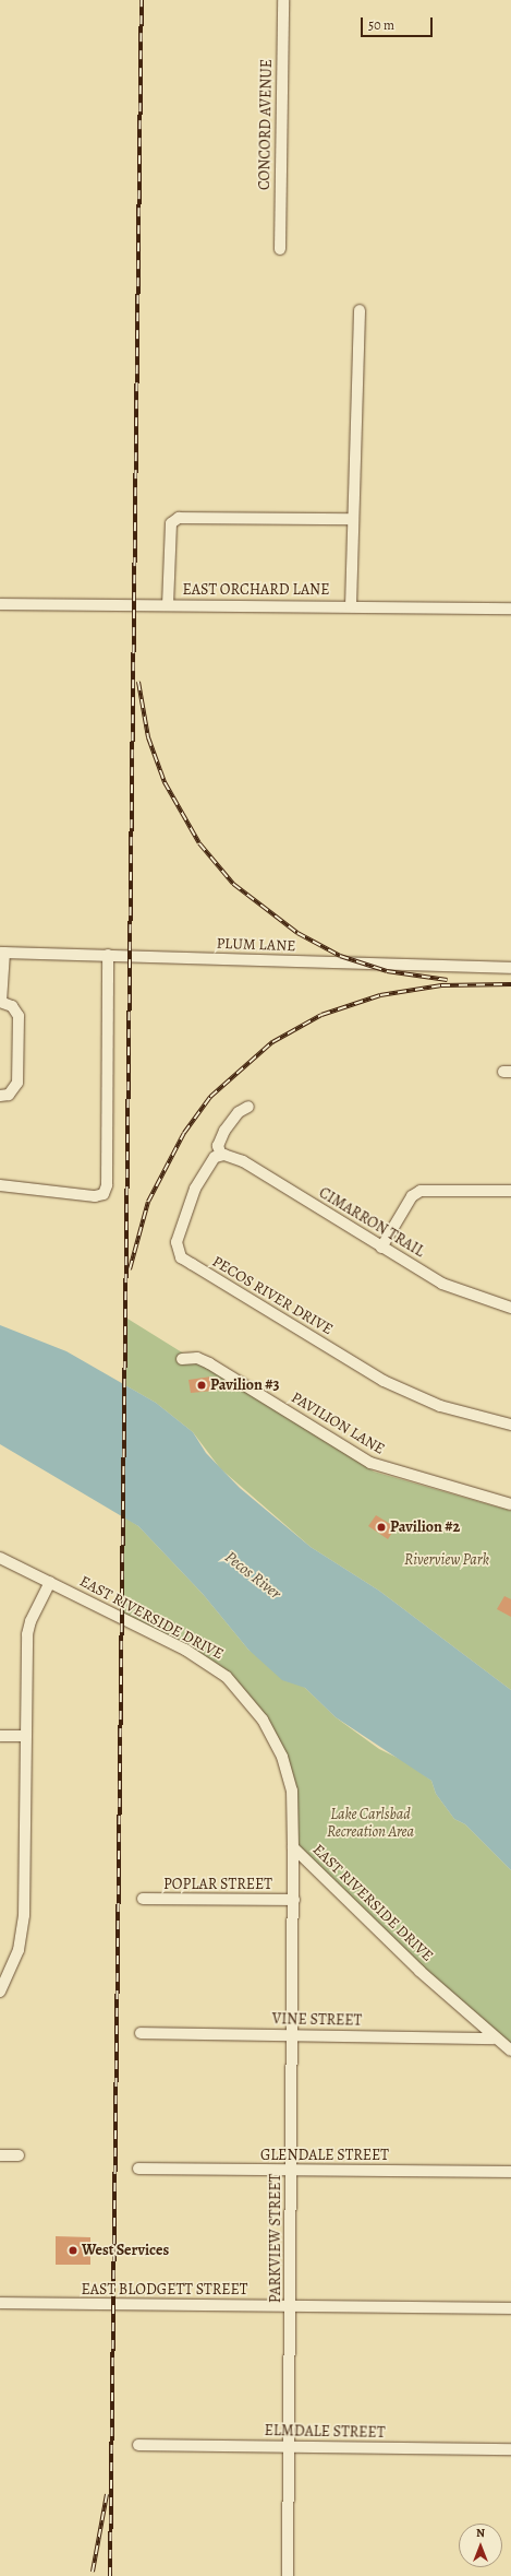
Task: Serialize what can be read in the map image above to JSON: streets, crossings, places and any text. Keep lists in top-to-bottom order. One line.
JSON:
{"streets":{"street":["CONCORD AVENUE","EAST ORCHARD LANE","PLUM LANE","CIMARRON TRAIL","PECOS RIVER DRIVE","PAVILION LANE","EAST RIVERSIDE DRIVE","POPLAR STREET","VINE STREET","GLENDALE STREET","PARKVIEW STREET","EAST BLODGETT STREET","ELMDALE STREET"]},"crossings":[["CIMARRON TRAIL","PECOS RIVER DRIVE"],["EAST RIVERSIDE DRIVE","VINE STREET"],["EAST RIVERSIDE DRIVE","PARKVIEW STREET"],["POPLAR STREET","PARKVIEW STREET"],["VINE STREET","PARKVIEW STREET"],["GLENDALE STREET","PARKVIEW STREET"],["PARKVIEW STREET","EAST BLODGETT STREET"],["PARKVIEW STREET","ELMDALE STREET"]],"water":["Pecos River"],"parks":["Riverview Park","Lake Carlsbad Recreation Area"],"places":["Pavilion #3","Pavilion #2","West Services"],"scale_bar":"50 m","north":"top"}
